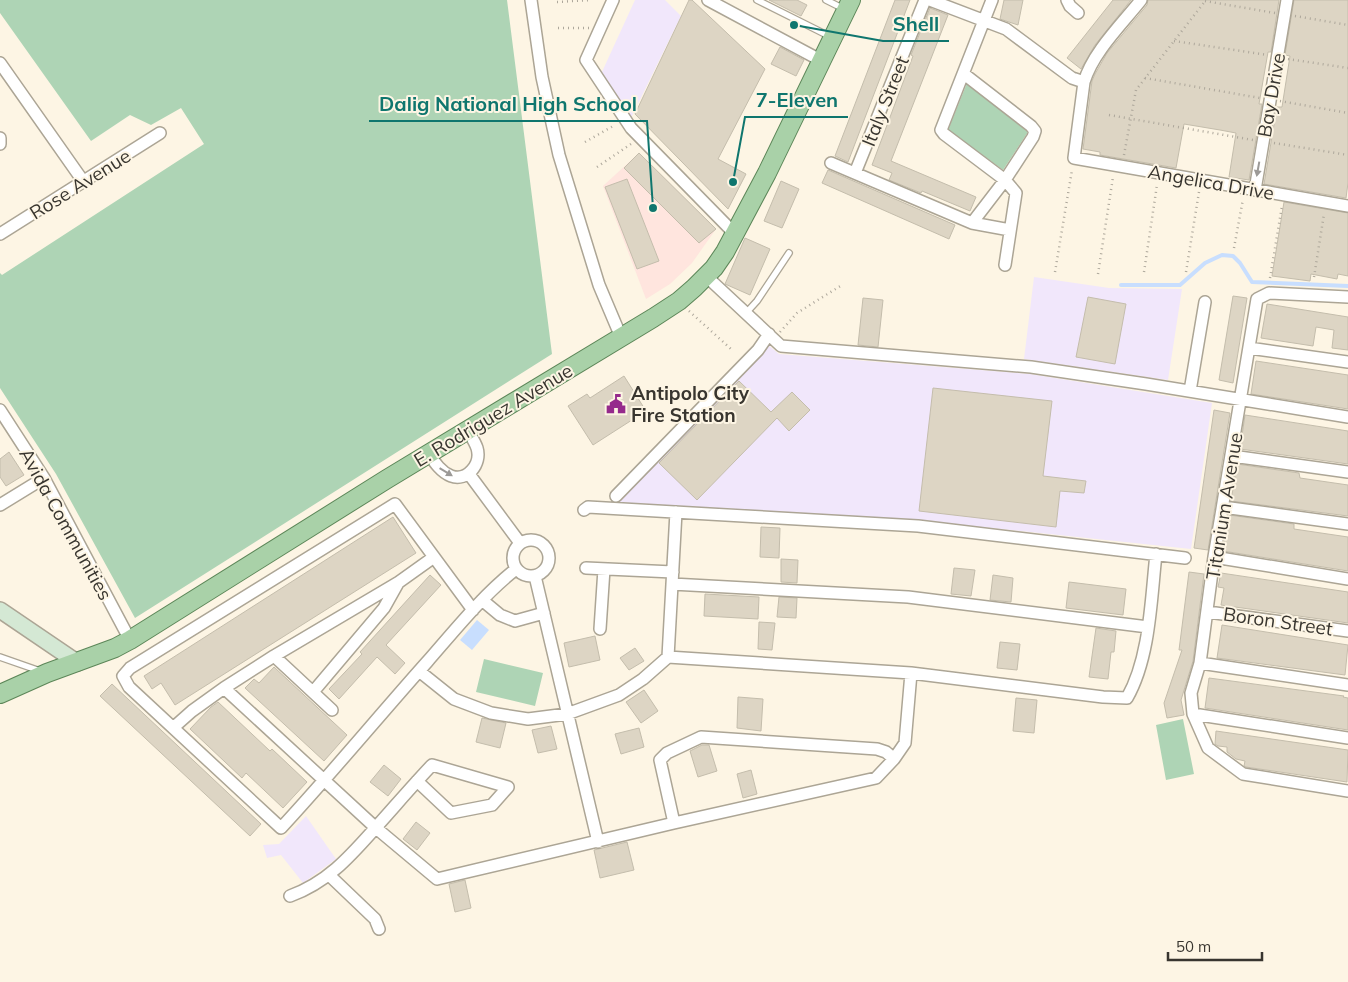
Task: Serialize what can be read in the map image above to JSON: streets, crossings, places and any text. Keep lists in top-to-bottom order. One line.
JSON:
{"streets":{"main road":["E. Rodriguez Avenue"],"street":["Bay Drive","Italy Street","Angelica Drive","Rose Avenue","Titanium Avenue","Avida Communities","Boron Street"]},"crossings":[["Bay Drive","Angelica Drive"],["E. Rodriguez Avenue","Avida Communities"],["Titanium Avenue","Boron Street"]],"places":{"other":["Shell","7-Eleven","Dalig National High School"],"public building":["Antipolo City Fire Station"]},"scale_bar":"50 m"}
